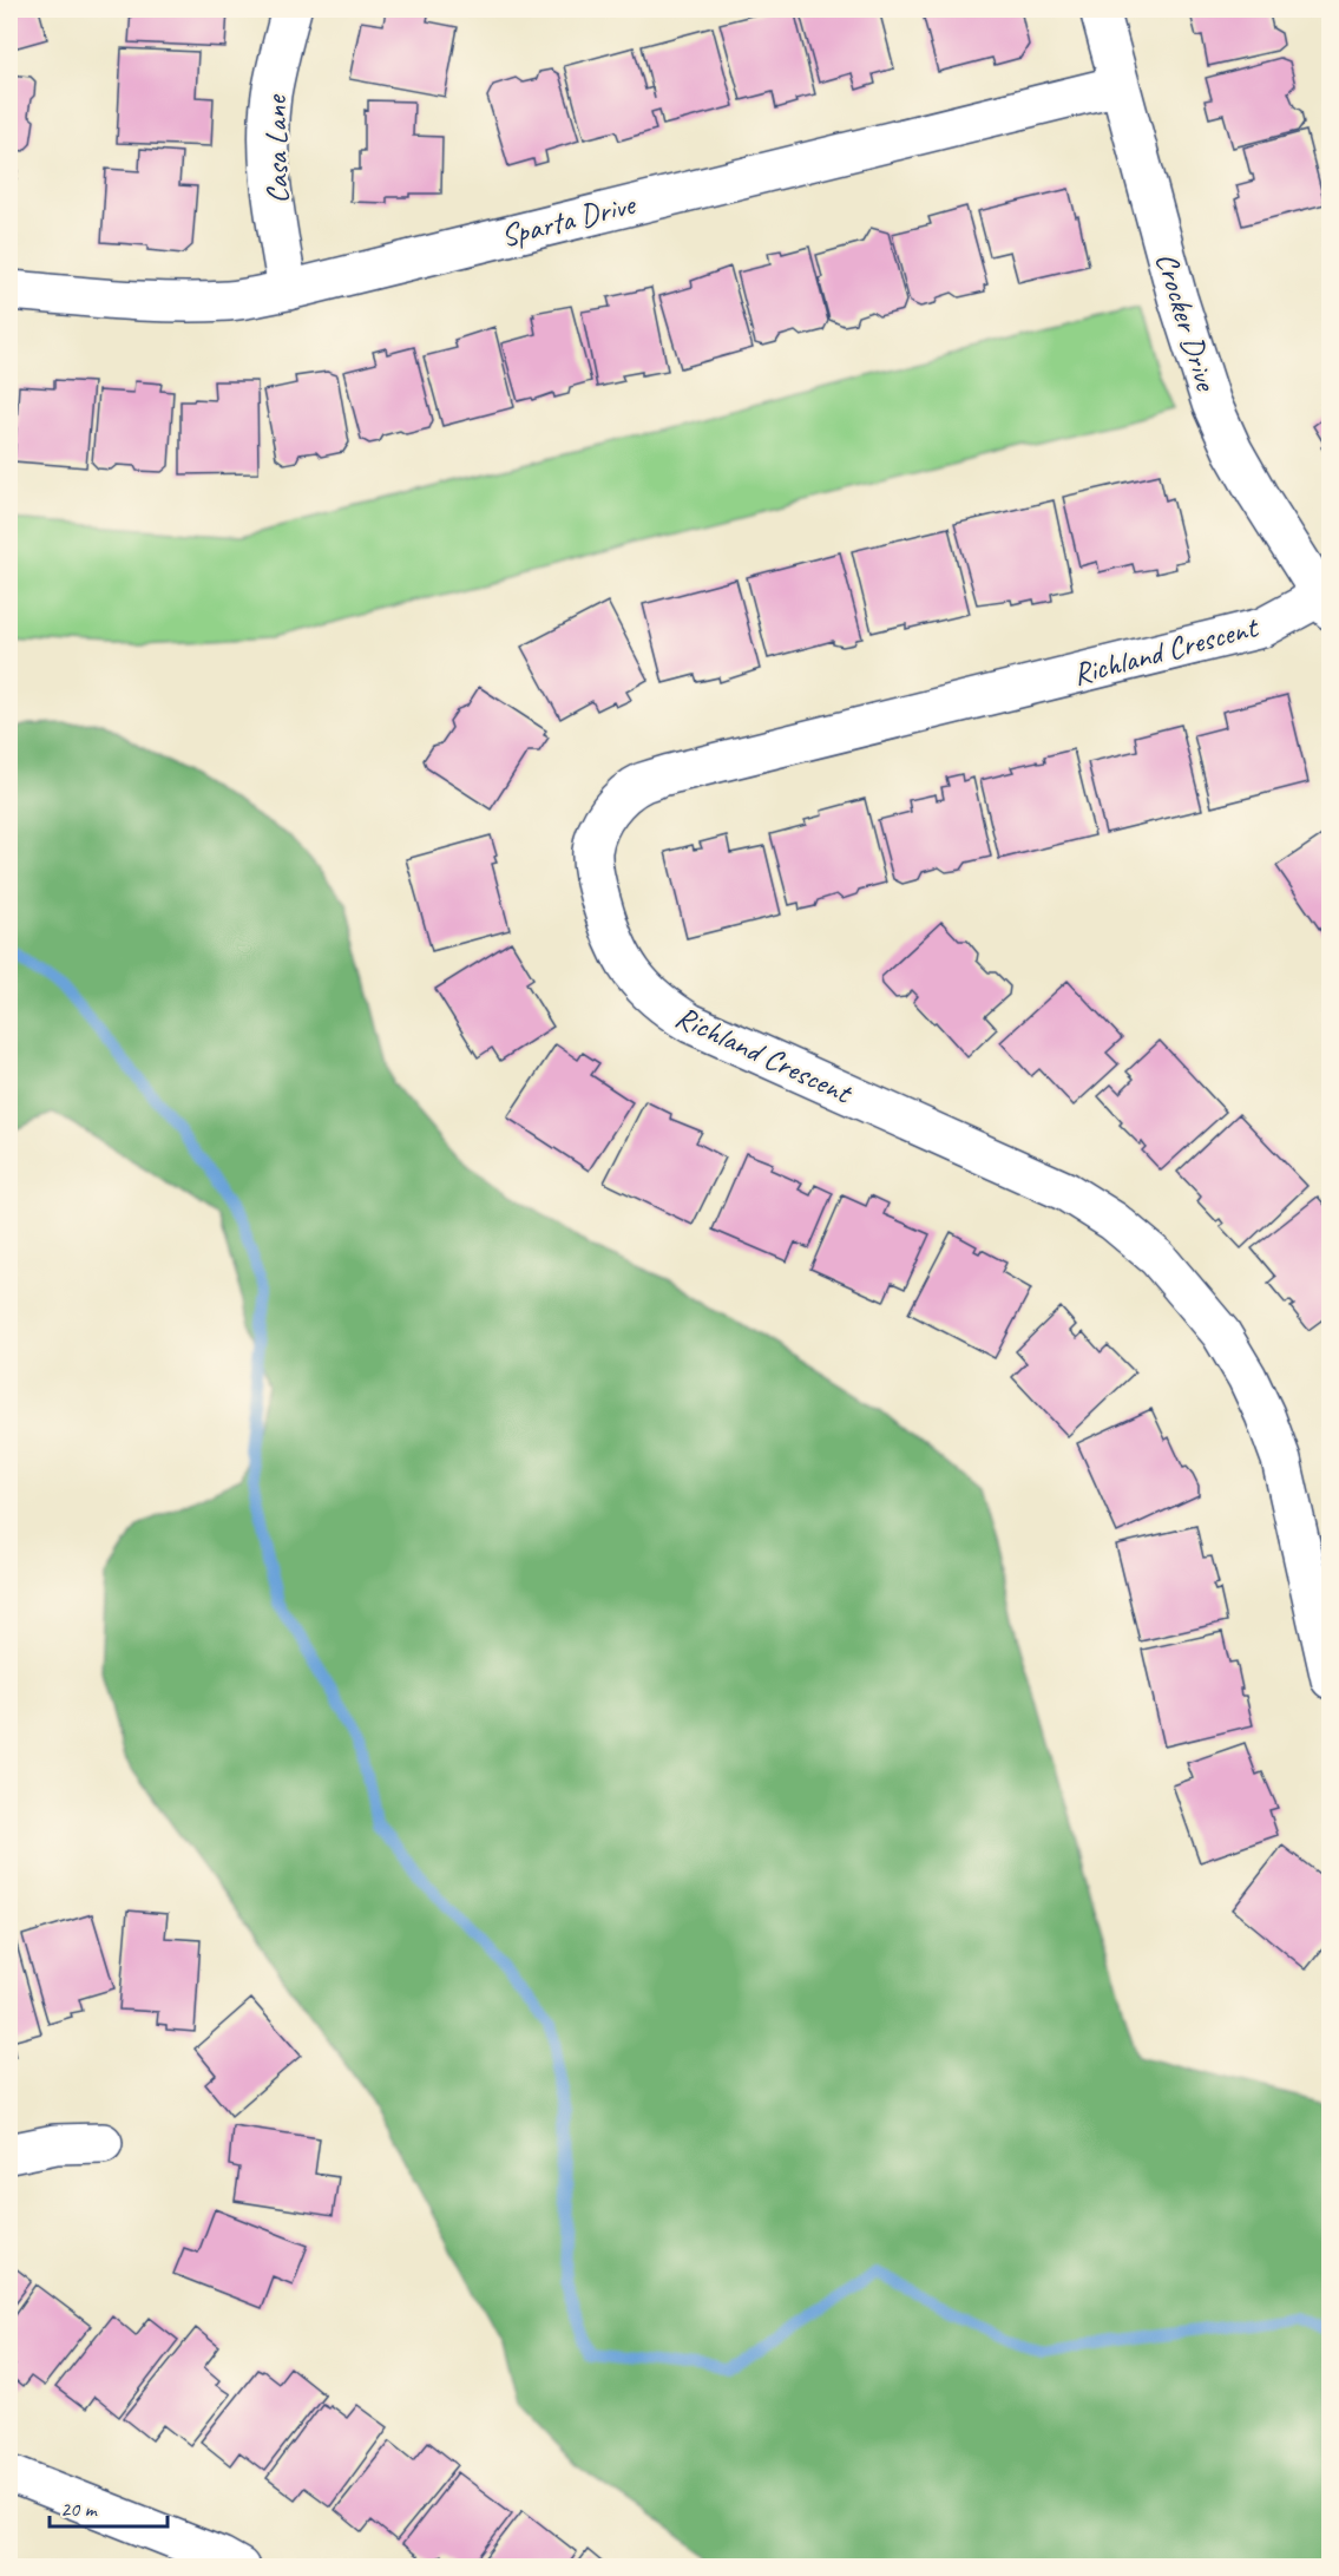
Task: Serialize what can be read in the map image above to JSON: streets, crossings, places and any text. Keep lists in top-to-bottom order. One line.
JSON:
{"streets":{"street":["Casa Lane","Sparta Drive","Crocker Drive","Richland Crescent"]},"crossings":[["Casa Lane","Sparta Drive"],["Sparta Drive","Crocker Drive"],["Crocker Drive","Richland Crescent"]],"scale_bar":"20 m"}
